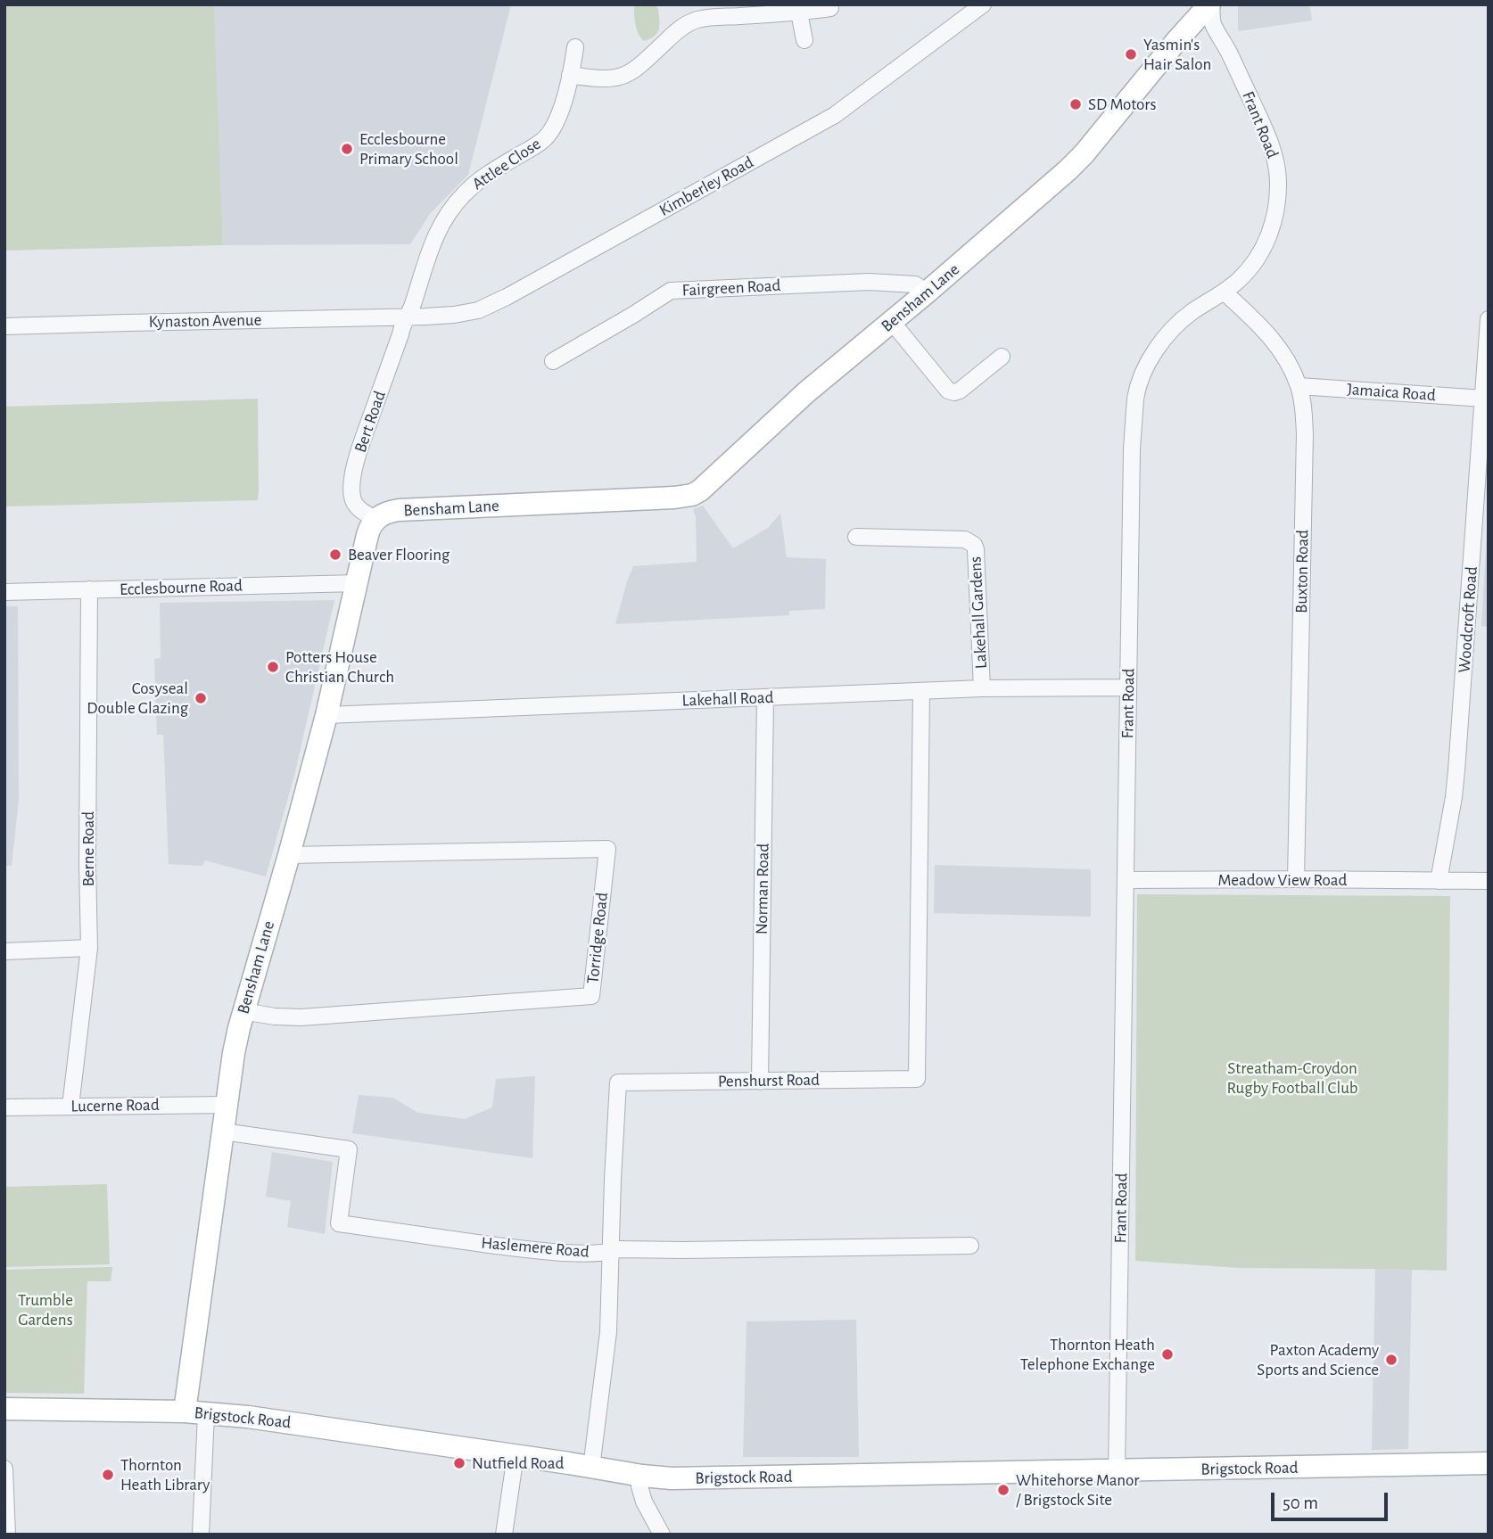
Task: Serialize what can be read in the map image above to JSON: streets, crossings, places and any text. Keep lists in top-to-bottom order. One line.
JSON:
{"streets":{"street":["Frant Road","Attlee Close","Kimberley Road","Fairgreen Road","Bensham Lane","Kynaston Avenue","Jamaica Road","Bert Road","Buxton Road","Ecclesbourne Road","Lakehall Gardens","Woodcroft Road","Lakehall Road","Berne Road","Meadow View Road","Norman Road","Torridge Road","Penshurst Road","Lucerne Road","Haslemere Road","Brigstock Road"]},"crossings":[["Frant Road","Bensham Lane"],["Frant Road","Buxton Road"],["Frant Road","Lakehall Road"],["Frant Road","Meadow View Road"],["Frant Road","Brigstock Road"],["Attlee Close","Kimberley Road"],["Attlee Close","Kynaston Avenue"],["Attlee Close","Bert Road"],["Kimberley Road","Kynaston Avenue"],["Kimberley Road","Bert Road"],["Fairgreen Road","Bensham Lane"],["Bensham Lane","Bert Road"],["Bensham Lane","Ecclesbourne Road"],["Bensham Lane","Lakehall Road"],["Bensham Lane","Torridge Road"],["Bensham Lane","Lucerne Road"],["Bensham Lane","Haslemere Road"],["Bensham Lane","Brigstock Road"],["Kynaston Avenue","Bert Road"],["Jamaica Road","Buxton Road"],["Jamaica Road","Woodcroft Road"],["Buxton Road","Meadow View Road"],["Ecclesbourne Road","Berne Road"],["Lakehall Gardens","Lakehall Road"],["Woodcroft Road","Meadow View Road"],["Lakehall Road","Norman Road"],["Lakehall Road","Penshurst Road"],["Berne Road","Lucerne Road"],["Norman Road","Penshurst Road"],["Penshurst Road","Haslemere Road"],["Penshurst Road","Brigstock Road"]],"parks":["Streatham-Croydon Rugby Football Club","Trumble Gardens"],"places":["Yasmin's Hair Salon","SD Motors","Ecclesbourne Primary School","Beaver Flooring","Potters House Christian Church","Cosyseal Double Glazing","Thornton Heath Telephone Exchange","Paxton Academy Sports and Science","Nutfield Road","Thornton Heath Library","Whitehorse Manor / Brigstock Site"],"scale_bar":"50 m"}
